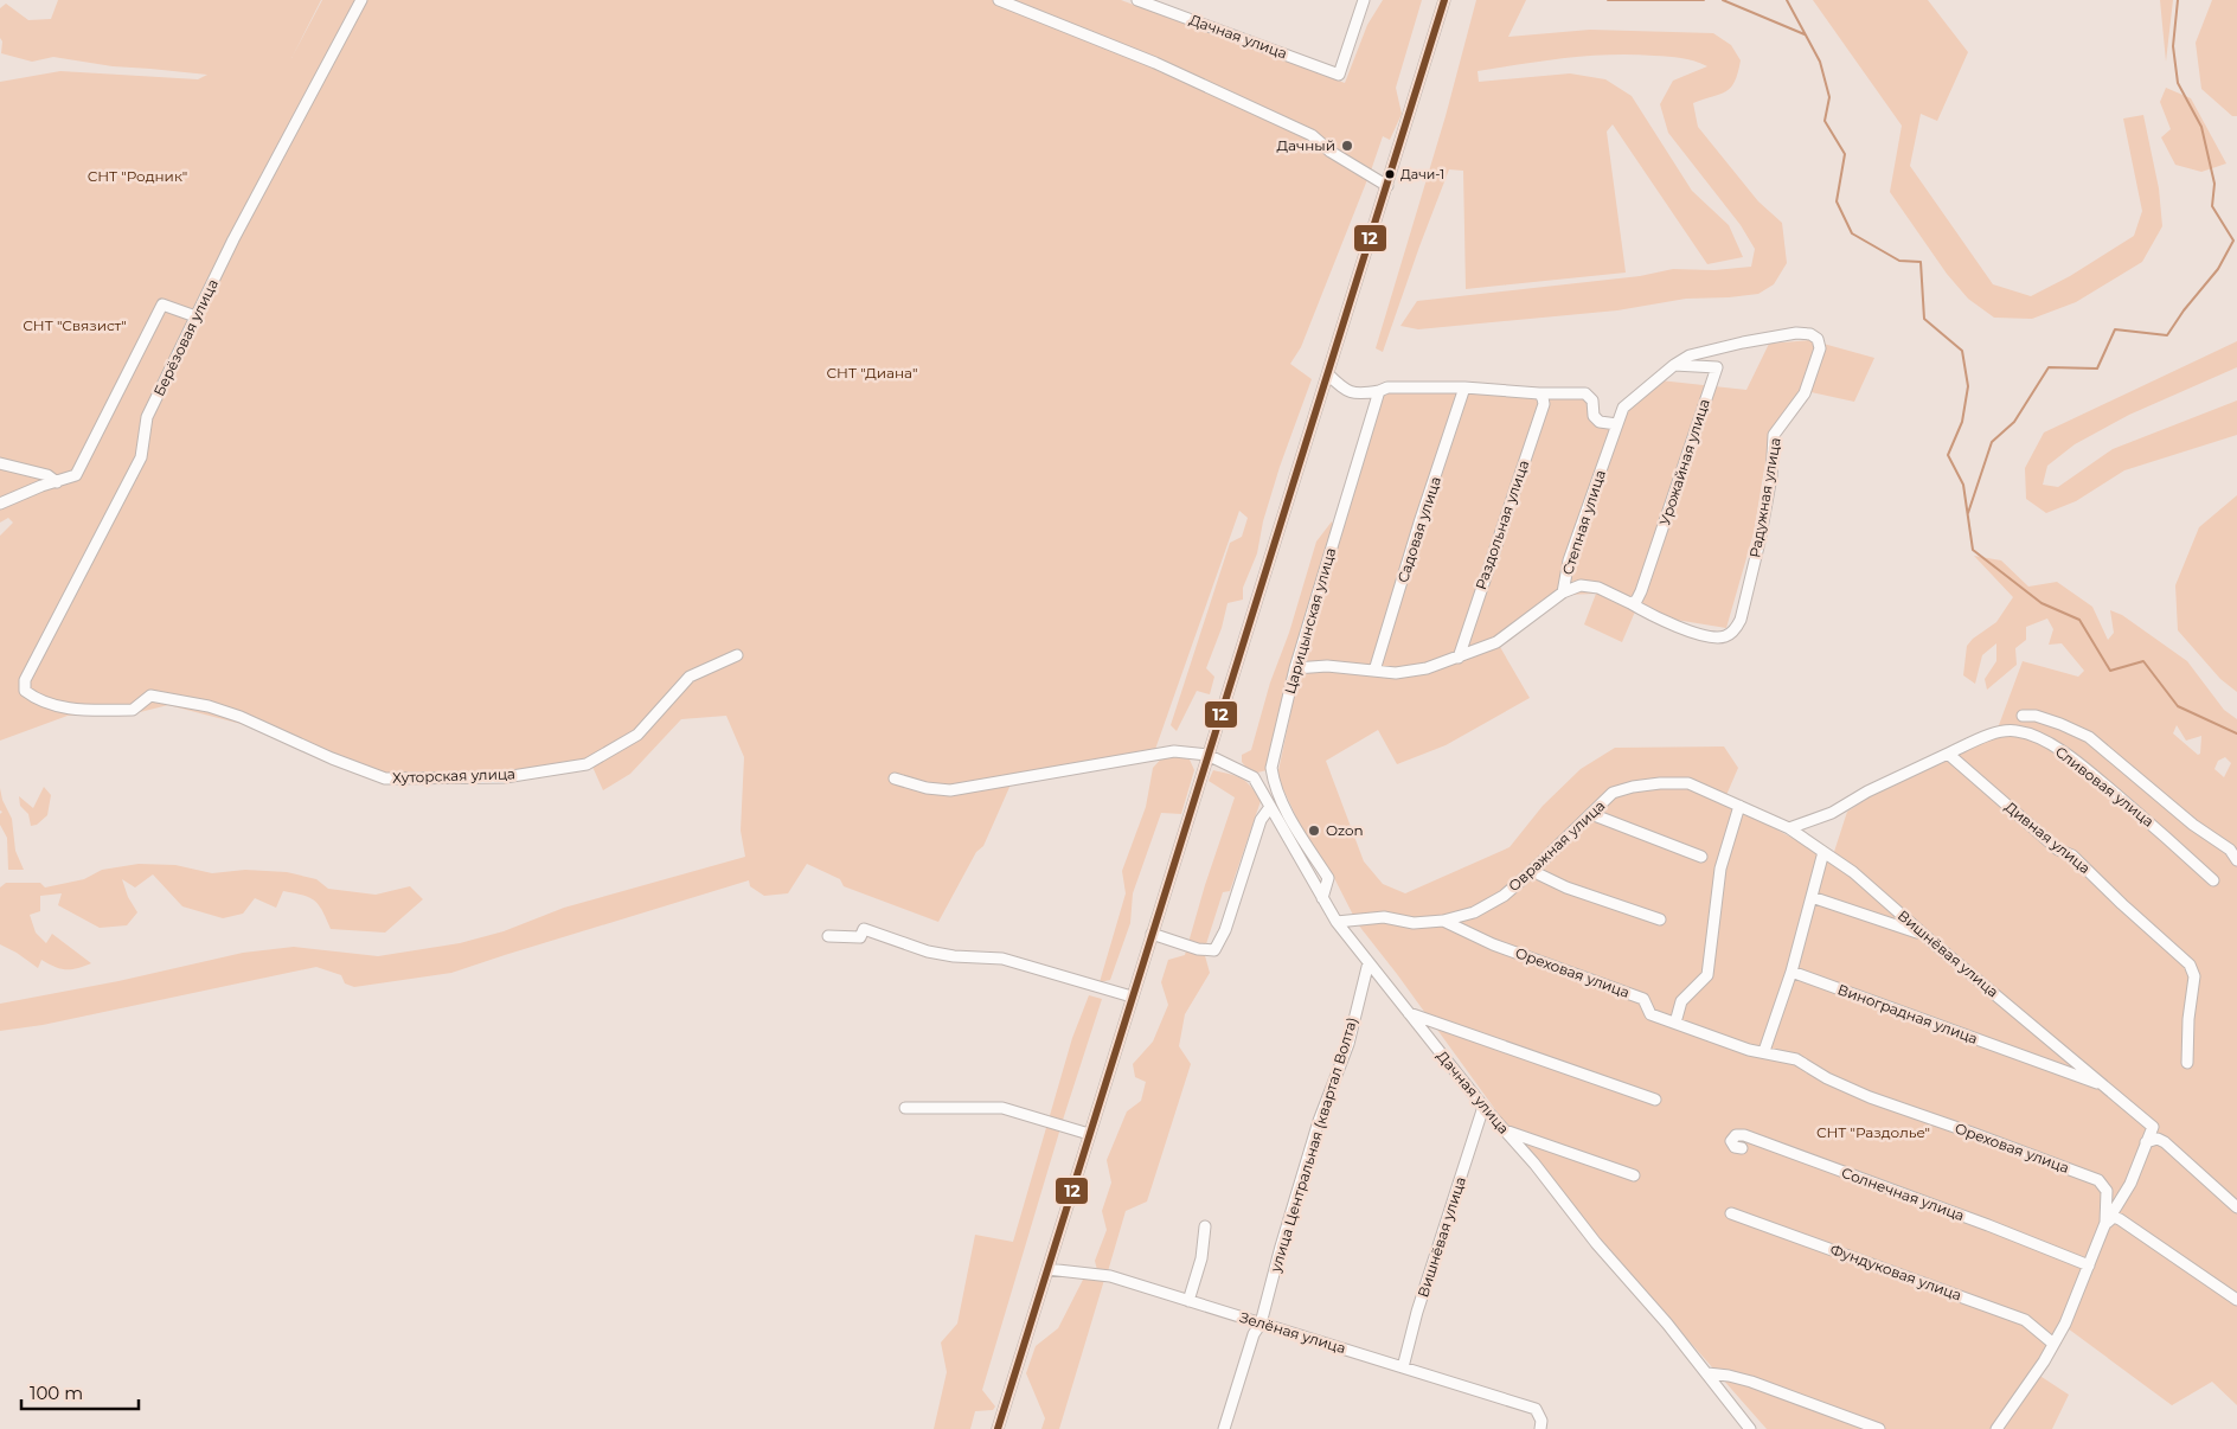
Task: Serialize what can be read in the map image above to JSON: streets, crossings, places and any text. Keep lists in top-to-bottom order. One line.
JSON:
{"streets":{"street":["Дачная улица","Берёзовая улица","Урожайная улица","Радужная улица","Степная улица","Раздольная улица","Садовая улица","Царицынская улица","Хуторская улица","Сливовая улица","Дивная улица","Овражная улица","Вишнёвая улица","Ореховая улица","Виноградная улица","улица Центральная (квартал Волта)","Солнечная улица","Фундуковая улица","Зелёная улица"]},"crossings":[["Дачная улица","Царицынская улица"],["Дачная улица","Вишнёвая улица"],["Дачная улица","улица Центральная (квартал Волта)"],["Берёзовая улица","Хуторская улица"],["Урожайная улица","Радужная улица"],["Степная улица","Раздольная улица"],["Степная улица","Садовая улица"],["Степная улица","Царицынская улица"],["Сливовая улица","Дивная улица"],["Овражная улица","Вишнёвая улица"],["Овражная улица","Ореховая улица"],["Вишнёвая улица","Ореховая улица"],["Вишнёвая улица","Виноградная улица"],["Вишнёвая улица","Зелёная улица"],["Ореховая улица","Солнечная улица"],["Ореховая улица","Фундуковая улица"],["улица Центральная (квартал Волта)","Зелёная улица"]],"parks":["СНТ \"Родник\"","СНТ \"Связист\"","СНТ \"Диана\"","СНТ \"Раздолье\""],"places":["Дачный","Дачи-1","Ozon"],"lines":["transit line 12"],"scale_bar":"100 m"}
